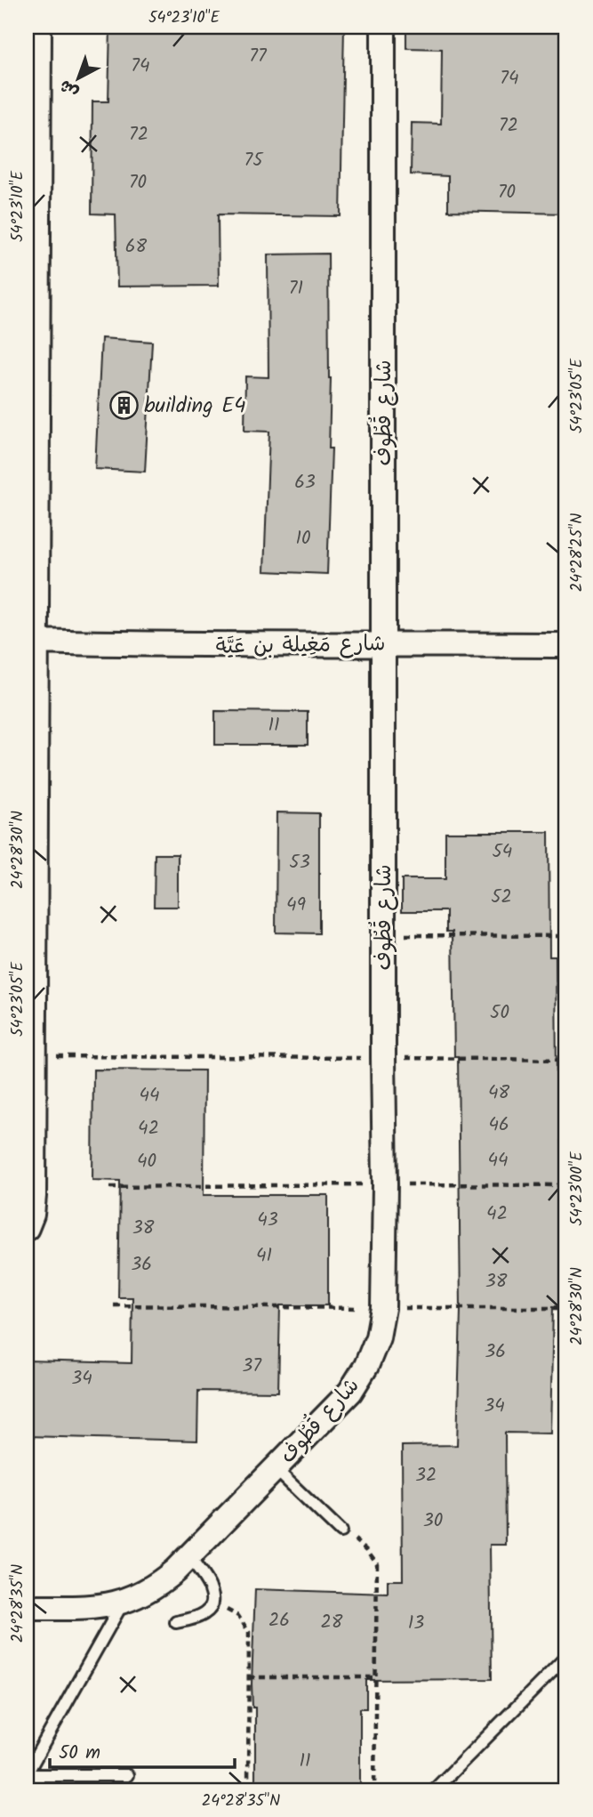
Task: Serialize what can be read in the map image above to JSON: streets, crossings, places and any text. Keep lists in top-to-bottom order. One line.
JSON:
{"streets":{"street":["شارع قُطُوف","شارع مَغِيلة بن عَيَّة"]},"crossings":[["شارع قُطُوف","شارع مَغِيلة بن عَيَّة"]],"places":{"building":["building E4"]},"house_numbers":["77","74","74","72","72","75","70","70","68","71","63","10","11","54","53","52","49","50","48","44","46","42","44","40","42","43","38","41","36","38","36","37","34","34","32","30","26","28","13","11"],"scale_bar":"50 m","north":"bottom left","coordinates":["54°23'10\"E","54°23'05\"E","24°28'25\"N","24°28'30\"N","54°23'00\"E","24°28'35\"N"]}
